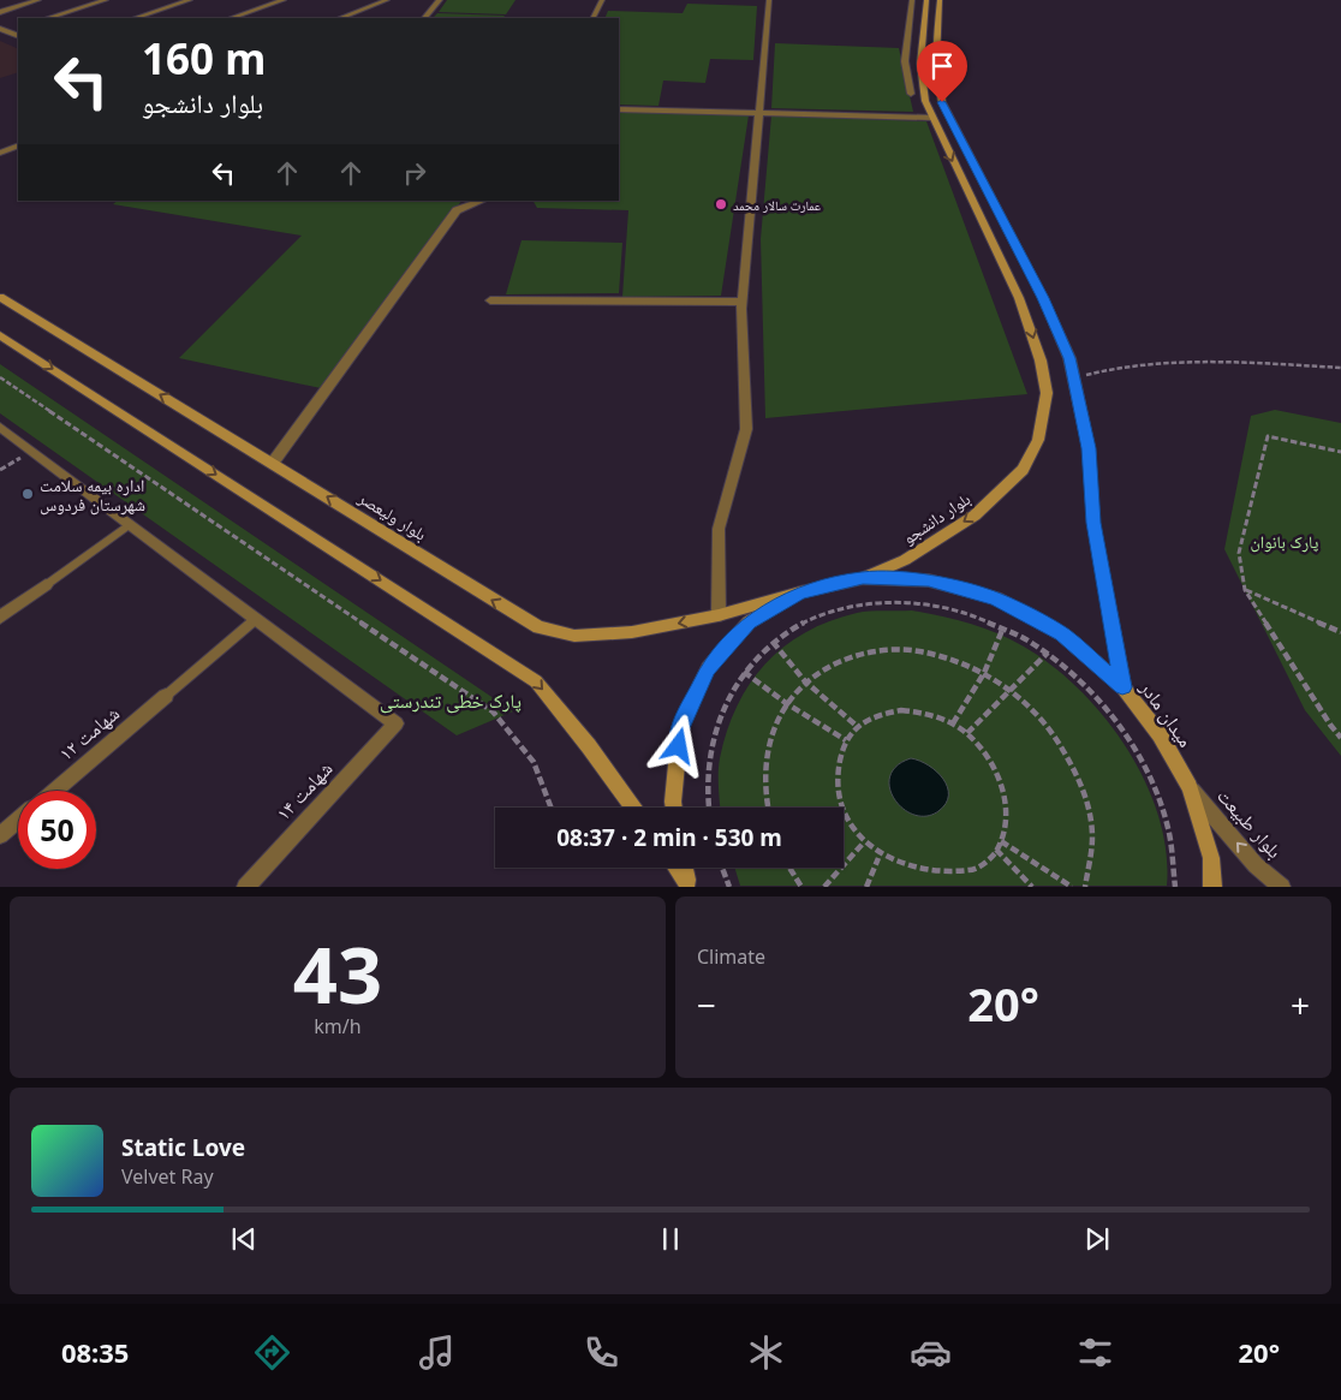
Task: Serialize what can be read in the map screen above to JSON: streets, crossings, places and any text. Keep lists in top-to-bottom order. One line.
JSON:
{"streets":{"main road":["بلوار ولیعصر","بلوار دانشجو","میدان مادر"],"street":["شهامت ۱۲","شهامت ۱۴","بلوار طبیعت"]},"crossings":[["بلوار ولیعصر","میدان مادر"],["بلوار دانشجو","میدان مادر"],["میدان مادر","بلوار طبیعت"]],"one_way":["بلوار دانشجو","بلوار طبیعت"],"parks":["پارک بانوان","پارک خطی تندرستی"],"places":["عمارت سالار محمد","اداره بیمه سلامت شهرستان فردوس"],"page":{"turn":["160 m","بلوار دانشجو"],"limit":"50","trip":"08:37 · 2 min · 530 m","tile":[["43","km/h"],"Climate"],"heat":["−","20°","+"],"song":["Static Love","Velvet Ray"],"tabs":["08:35","20°"]}}
